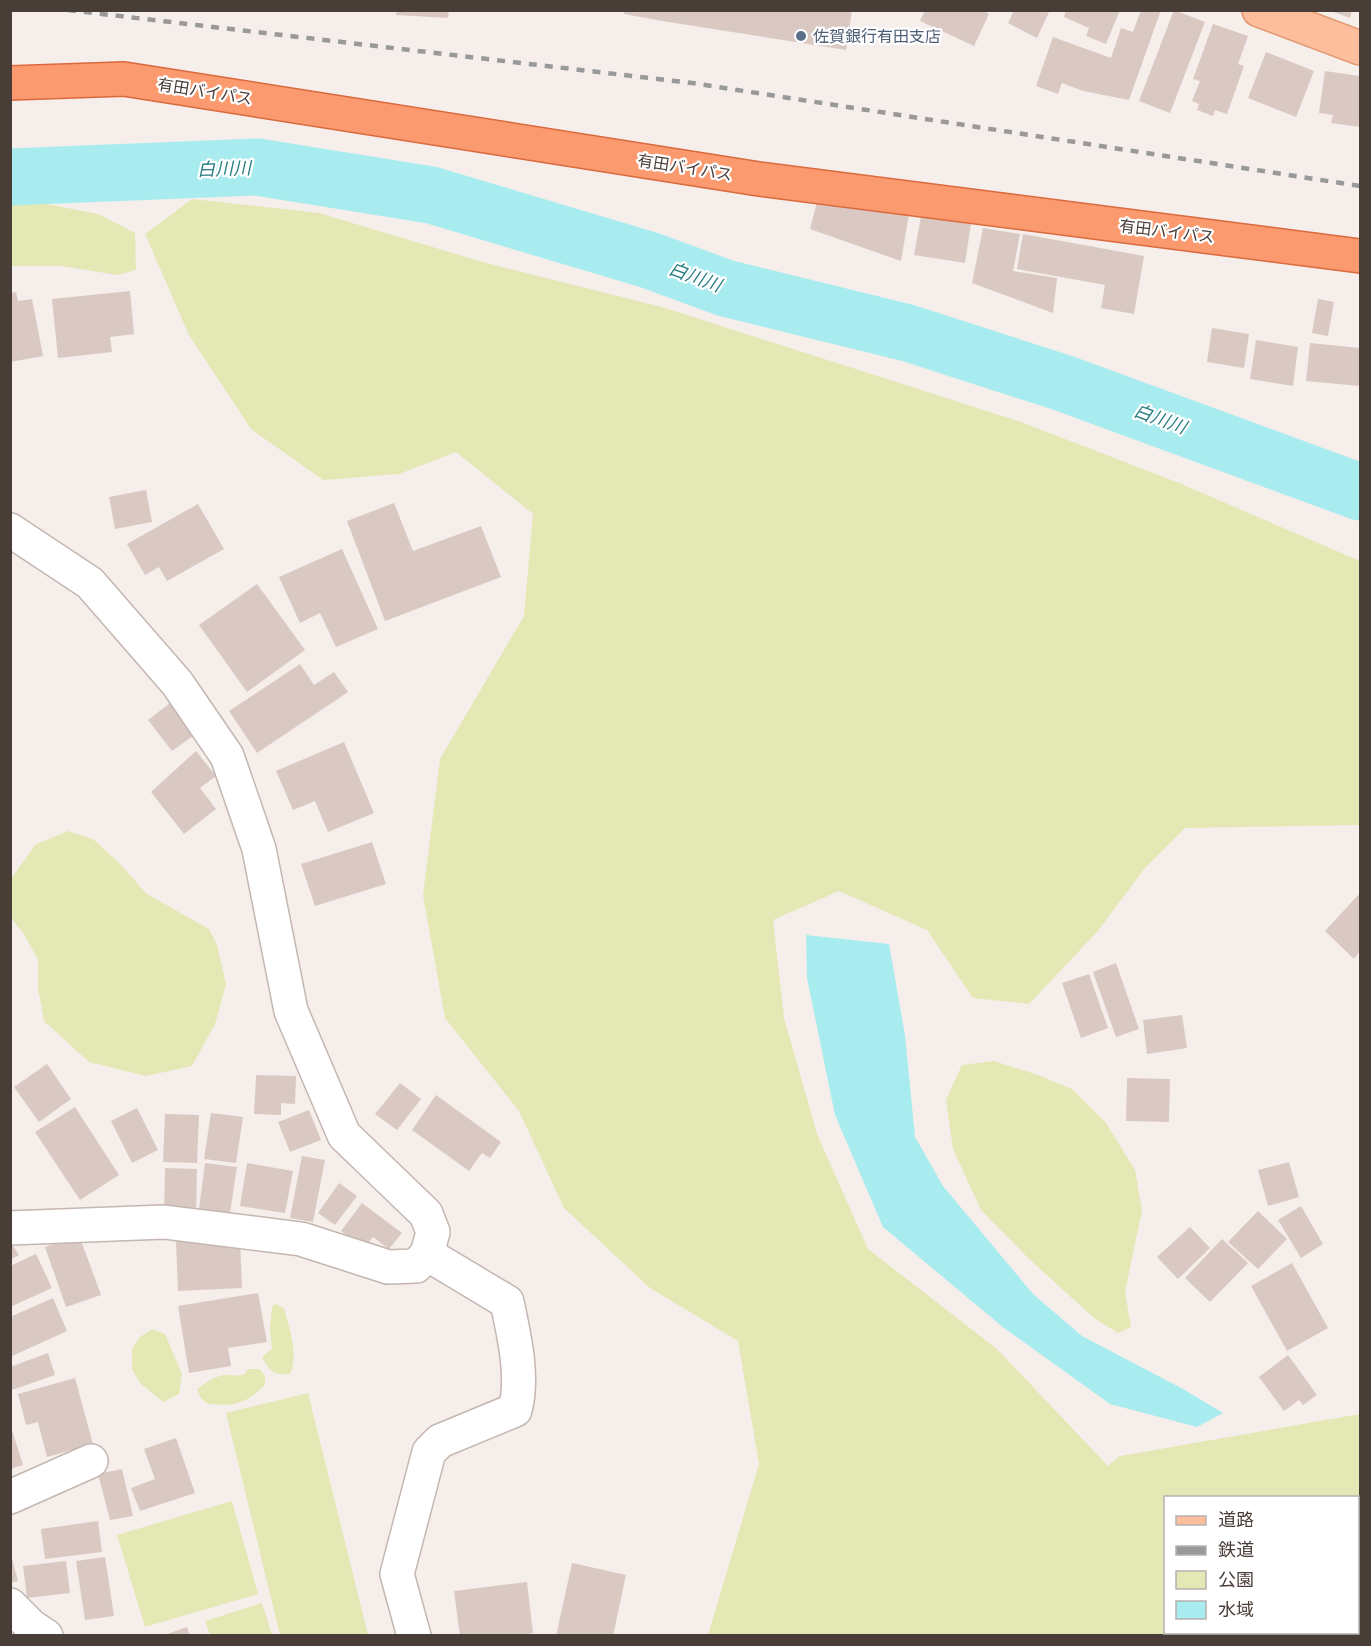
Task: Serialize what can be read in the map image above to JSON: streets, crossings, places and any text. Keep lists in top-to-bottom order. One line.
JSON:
{"streets":{"highway":["有田バイパス"]},"water":["白川川"],"places":["佐賀銀行有田支店"],"legend":["道路","鉄道","公園","水域"]}
